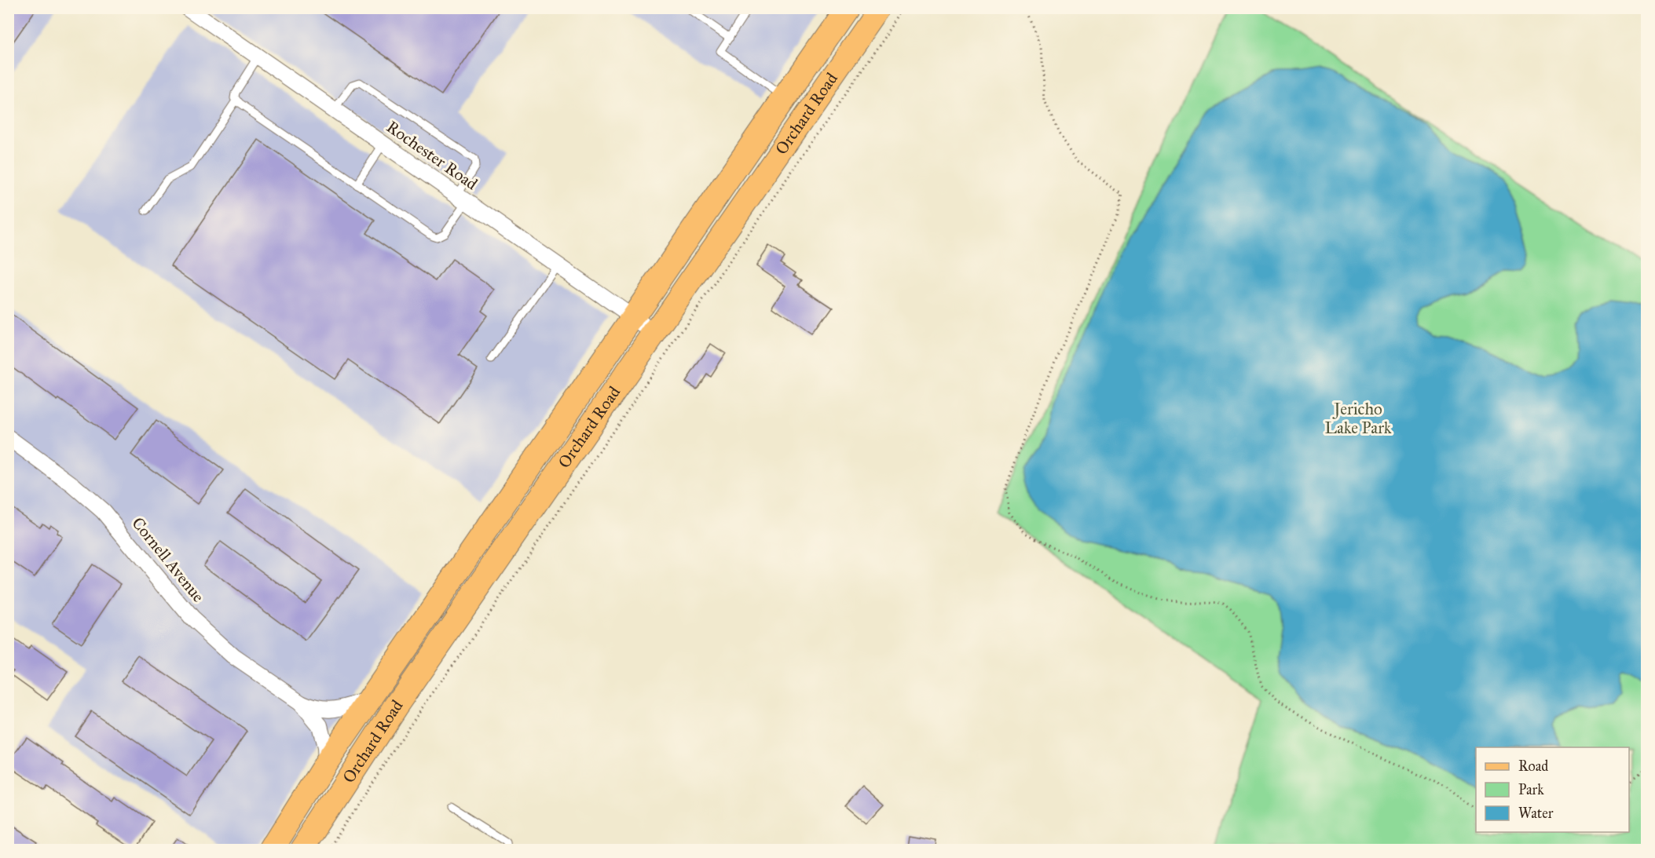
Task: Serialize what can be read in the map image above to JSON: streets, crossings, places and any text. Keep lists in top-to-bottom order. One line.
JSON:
{"streets":{"main road":["Orchard Road"],"street":["Rochester Road","Cornell Avenue"]},"crossings":[["Orchard Road","Rochester Road"],["Orchard Road","Cornell Avenue"]],"parks":["Jericho Lake Park"],"legend":["Road","Park","Water"]}
